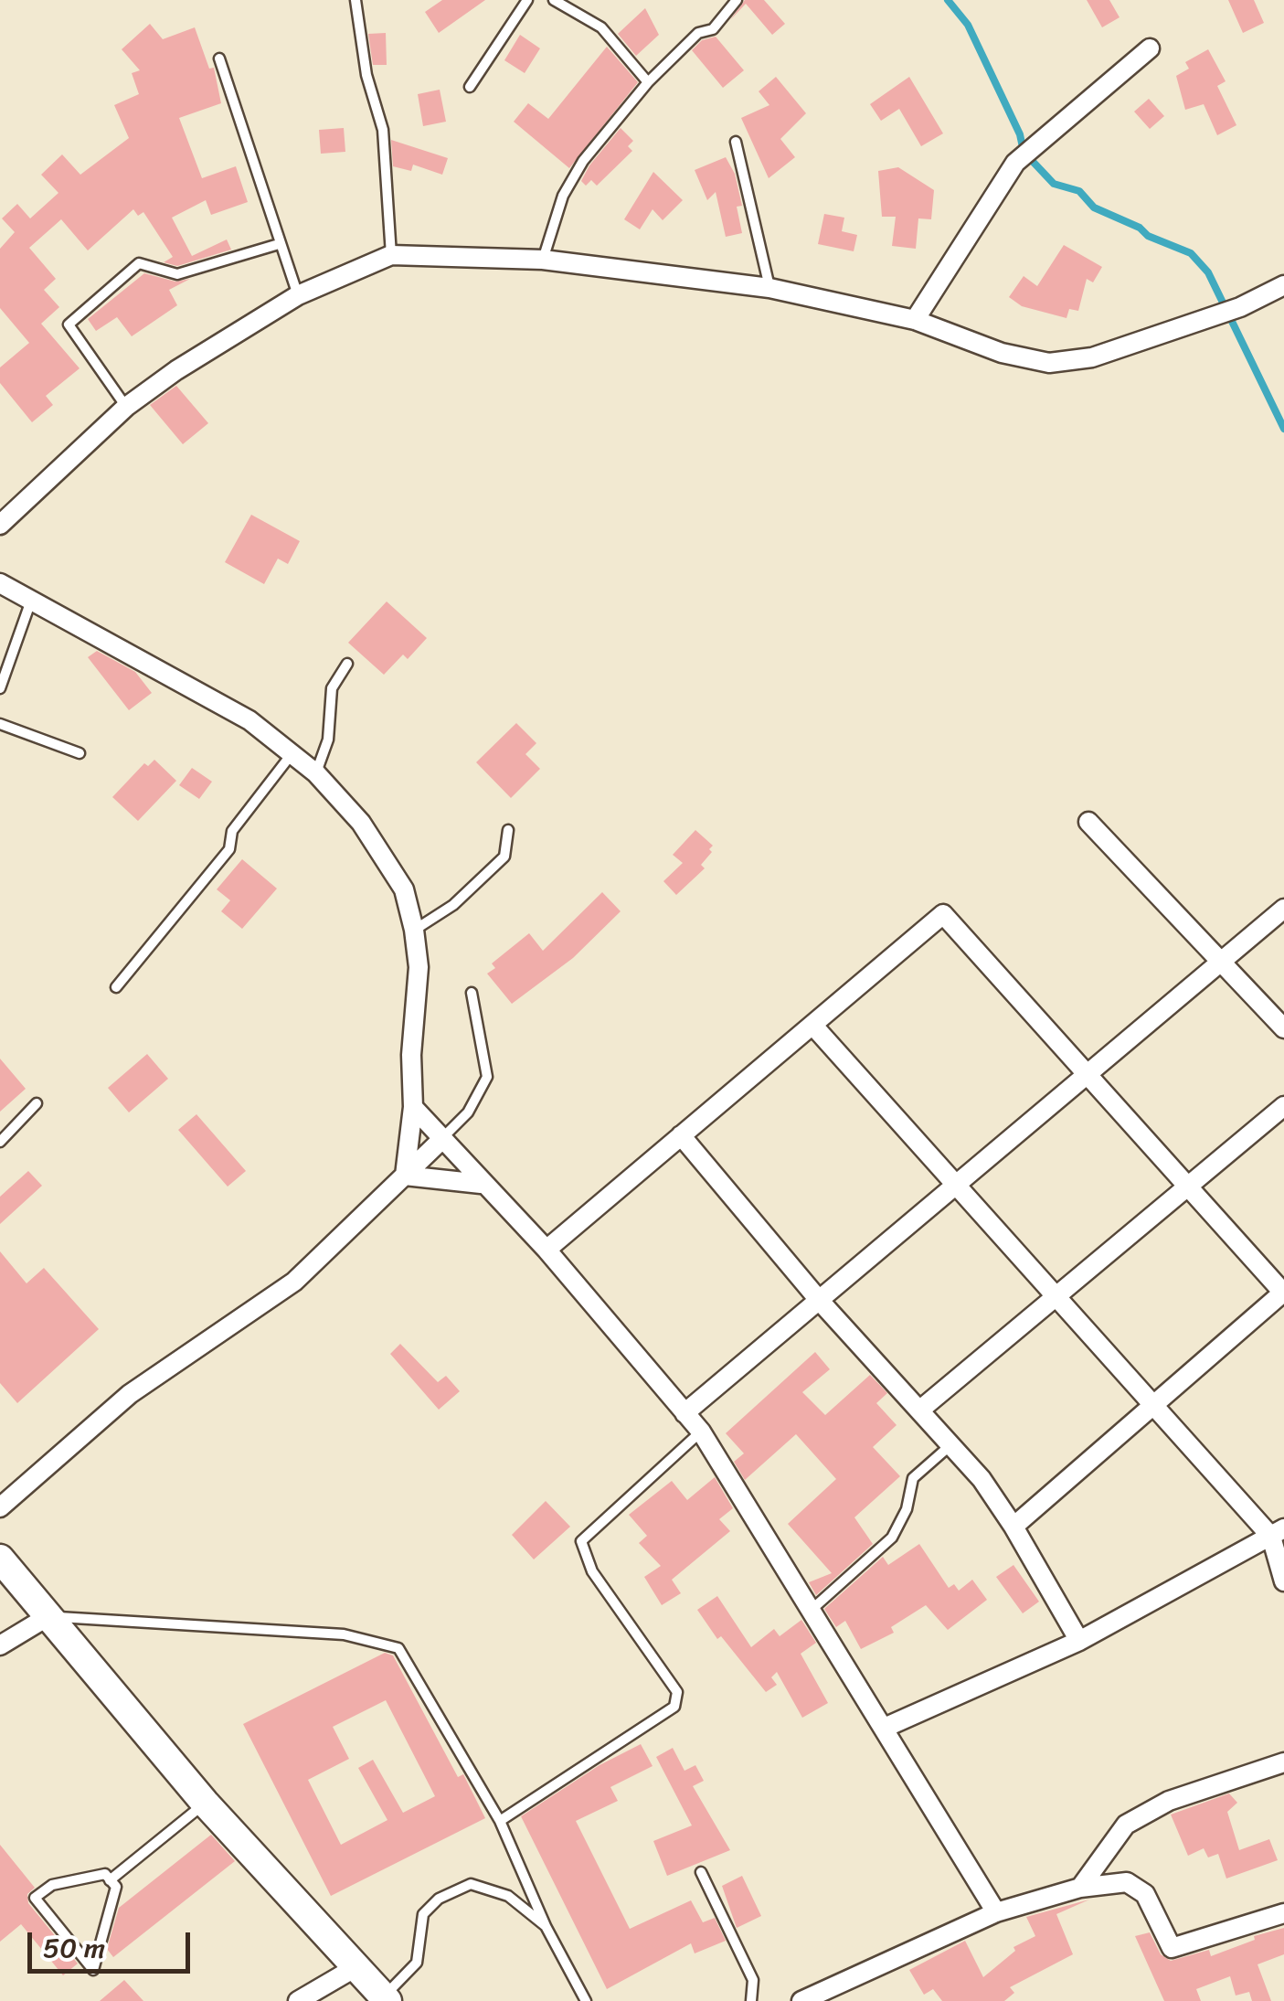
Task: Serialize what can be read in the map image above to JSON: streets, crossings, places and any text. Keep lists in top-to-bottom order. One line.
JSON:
{"scale_bar":"50 m"}
